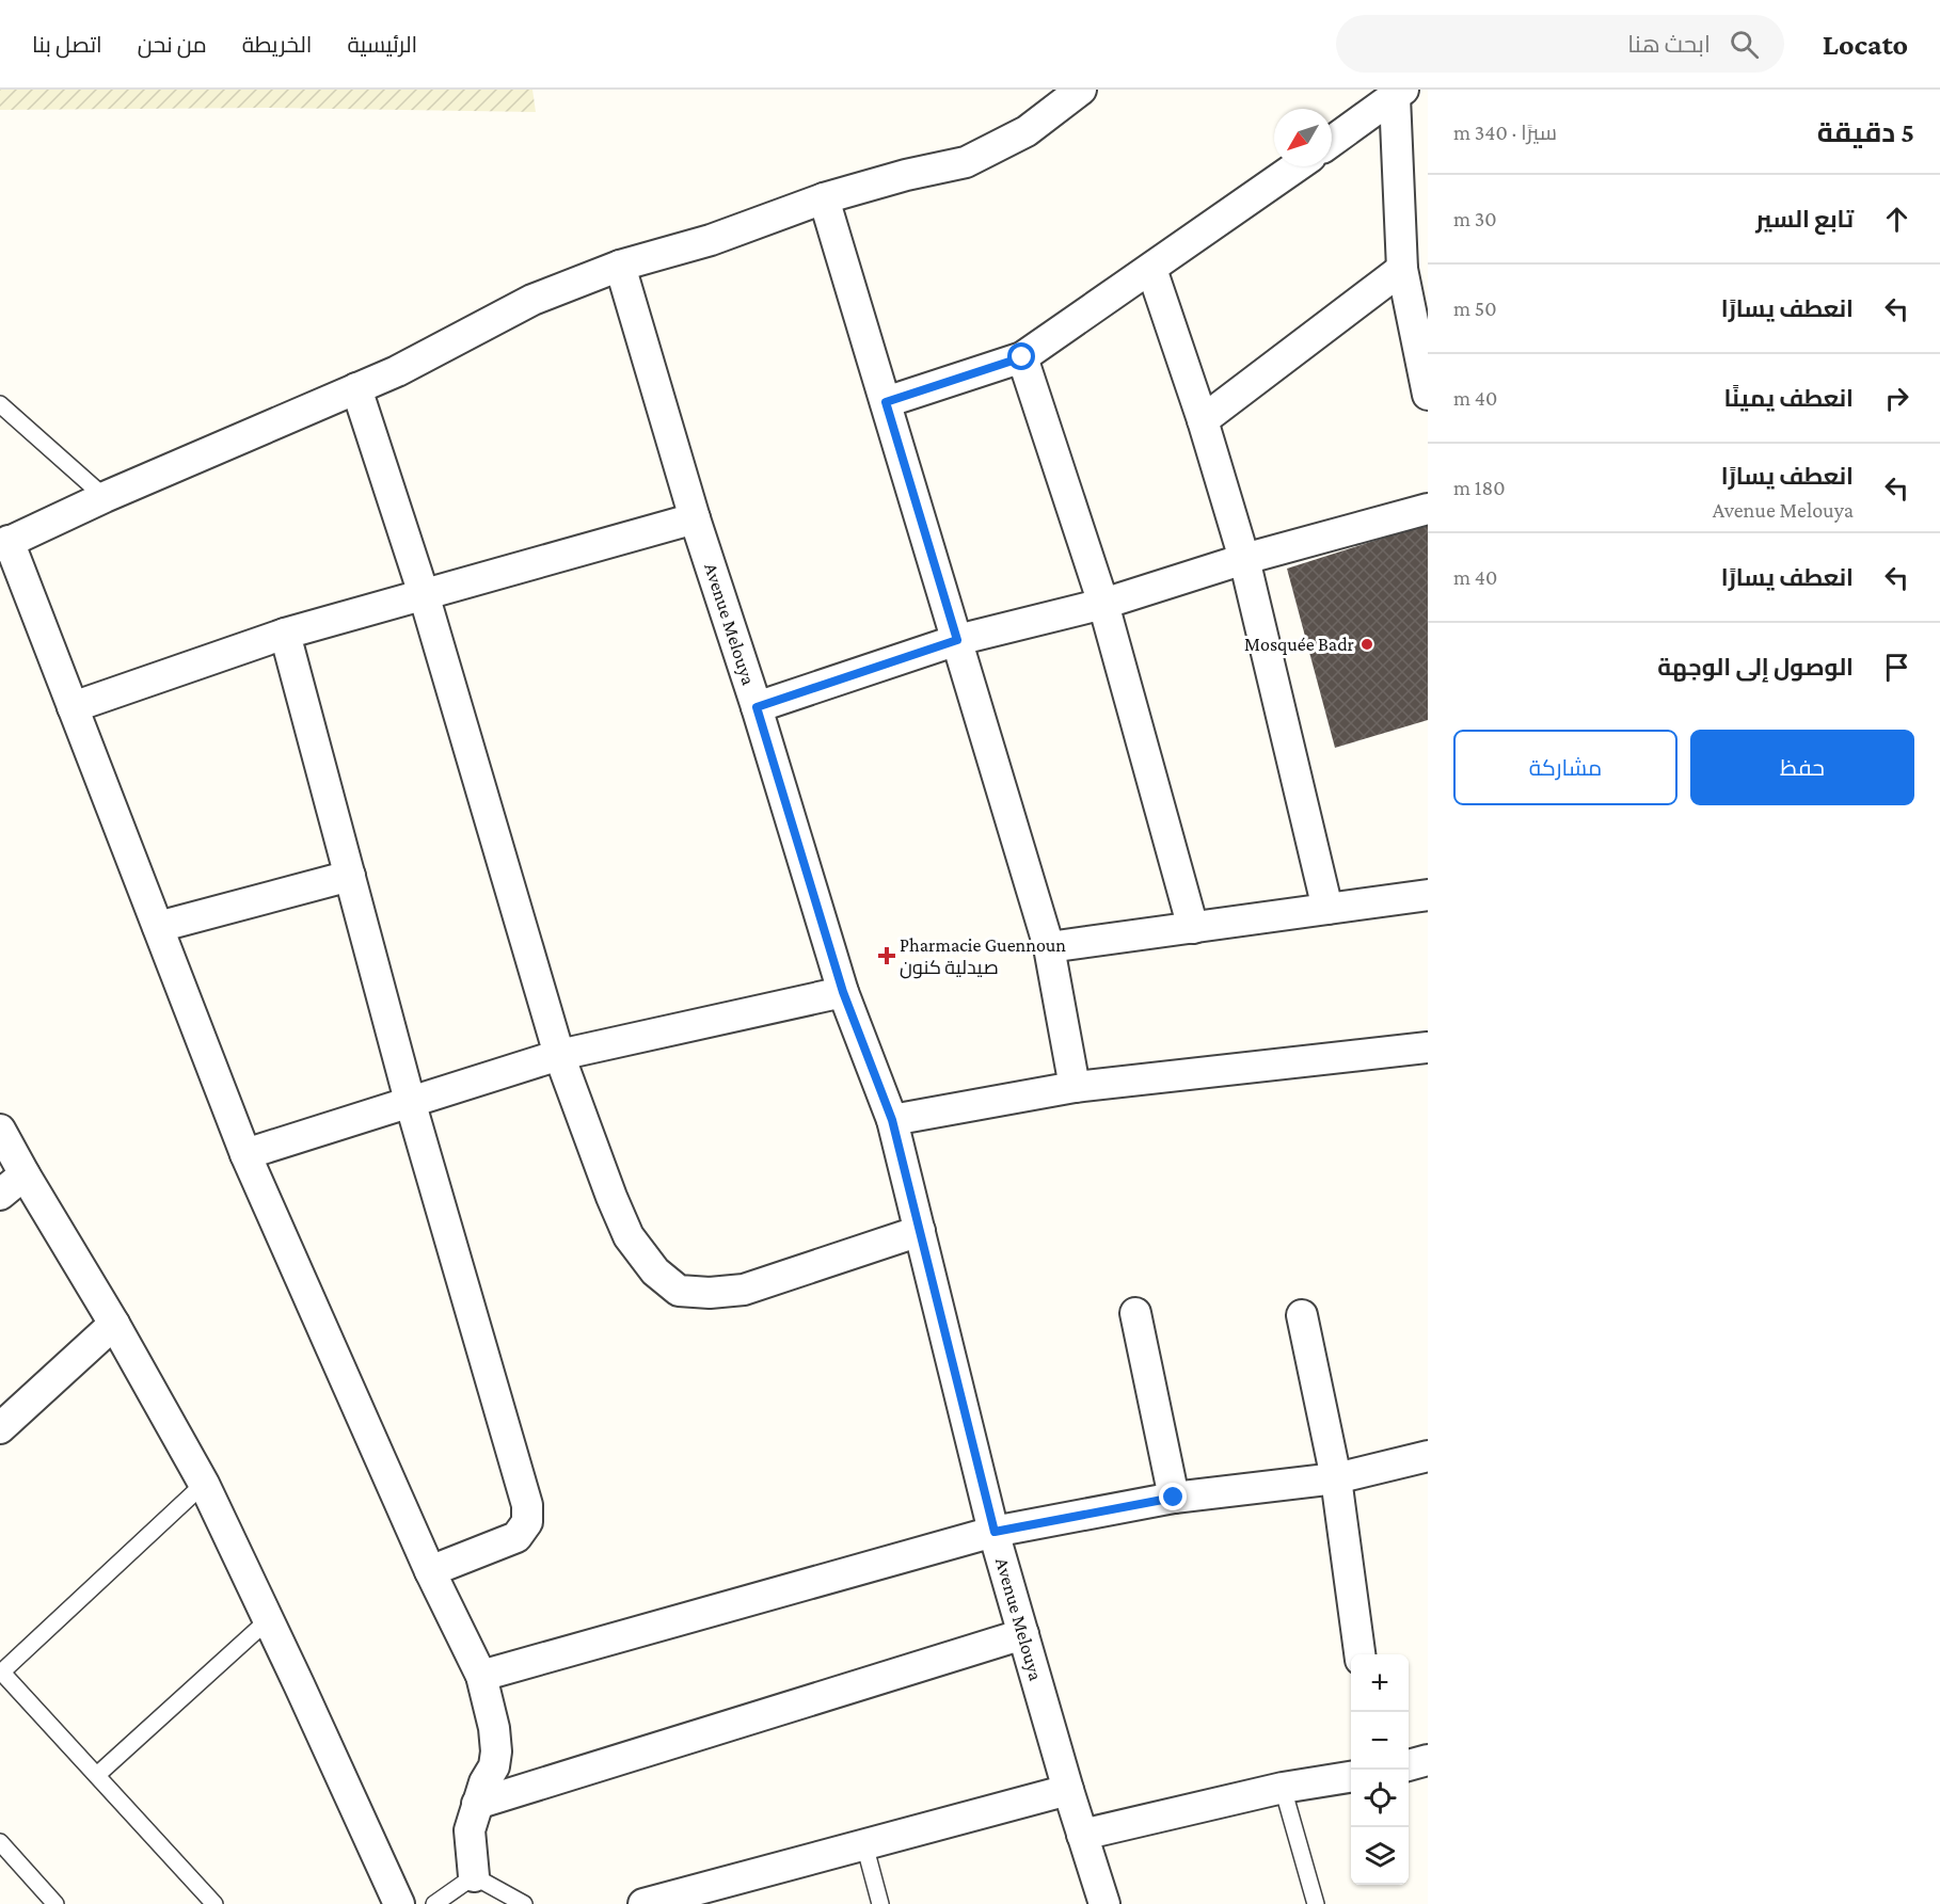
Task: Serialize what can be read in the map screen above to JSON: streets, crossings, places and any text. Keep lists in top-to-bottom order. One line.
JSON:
{"streets":{"street":["Avenue Melouya"]},"places":{"other":["Mosquée Badr"],"health":["Pharmacie Guennoun صيدلية كنون"]},"north":"bottom left","page":{"header":"Locato","search":"ابحث هنا","nav":["الرئيسية","الخريطة","من نحن","اتصل بنا"],"heading":["5 دقيقة","سيرًا · 340 m"],"list":[["تابع السير","30 m"],["انعطف يسارًا","50 m"],["انعطف يمينًا","40 m"],["انعطف يسارًا","Avenue Melouya","180 m"],["انعطف يسارًا","40 m"],"الوصول إلى الوجهة"],"buttons":["حفظ","مشاركة"],"map_buttons":["+","−"]}}
